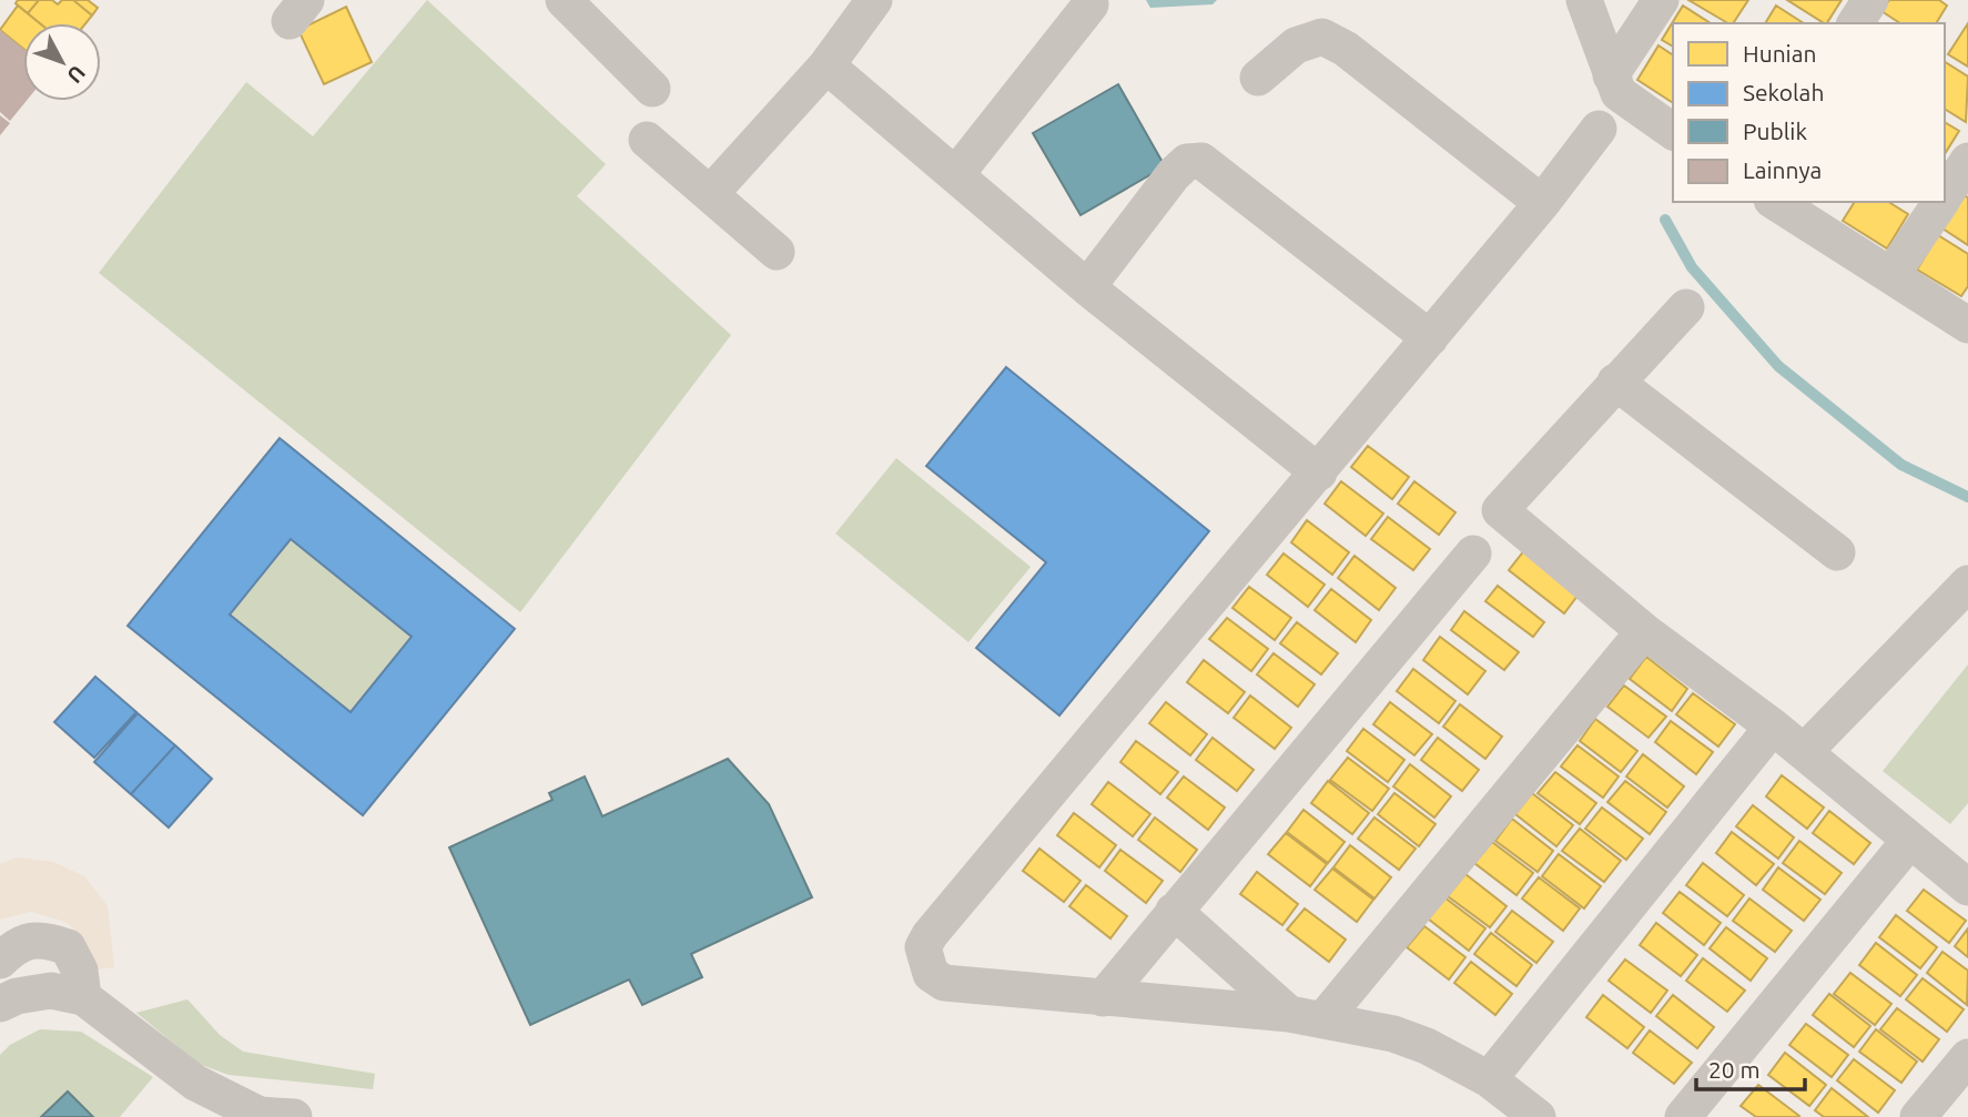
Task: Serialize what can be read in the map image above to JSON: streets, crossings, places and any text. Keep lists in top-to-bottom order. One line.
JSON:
{"legend":["Hunian","Sekolah","Publik","Lainnya"],"scale_bar":"20 m","north":"bottom right"}
